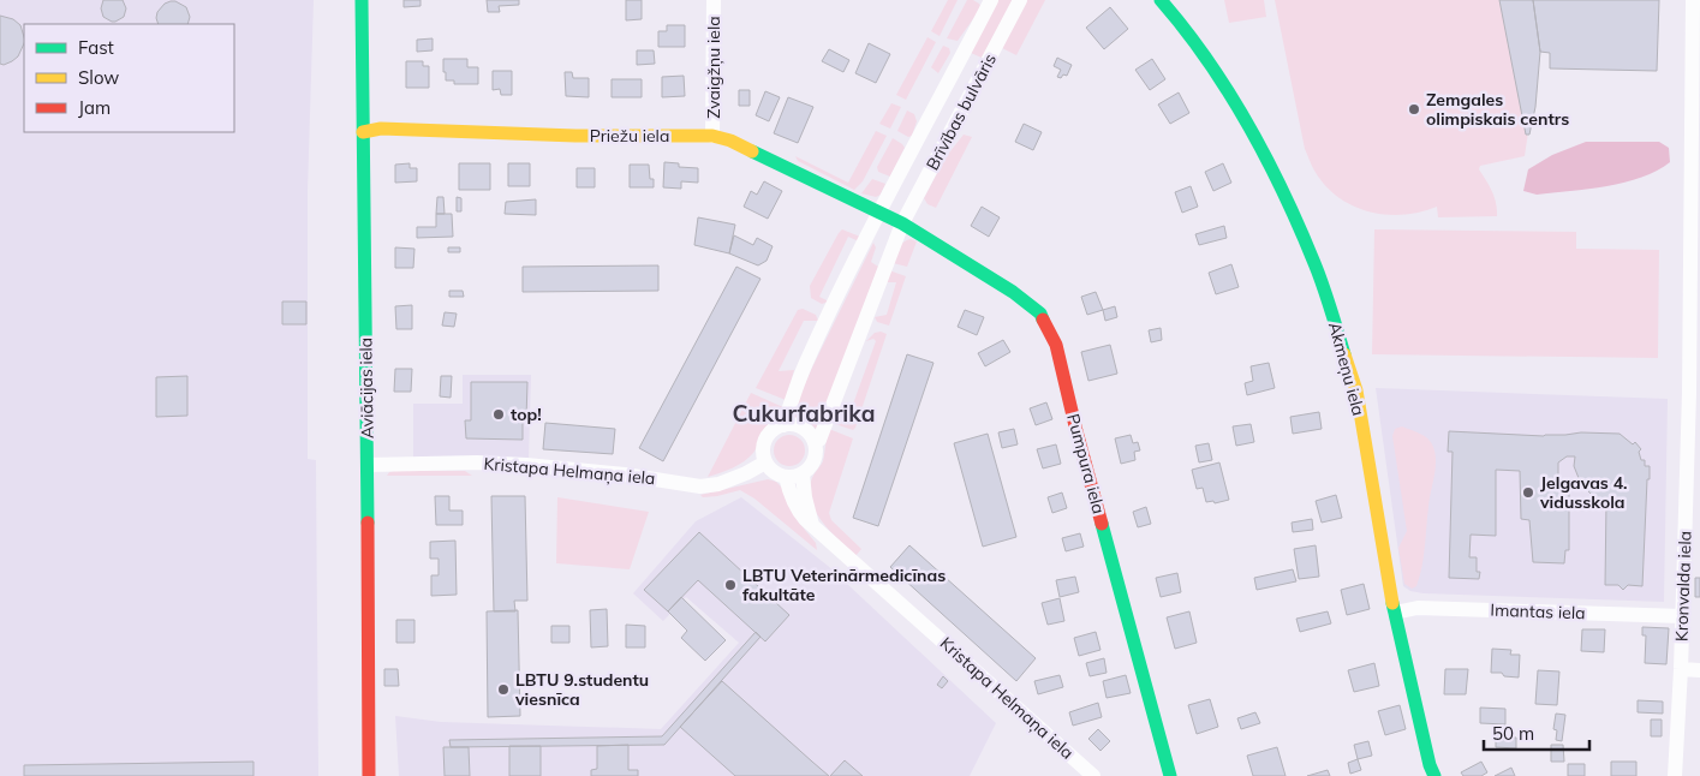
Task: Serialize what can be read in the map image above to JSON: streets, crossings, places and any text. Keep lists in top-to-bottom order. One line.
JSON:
{"streets":{"street":["Zvaigžņu iela","Brīvības bulvāris","Priežu iela","Akmeņu iela","Aviācijas iela","Pumpura iela","Kristapa Helmaņa iela","Kronvalda iela","Imantas iela"]},"crossings":[["Zvaigžņu iela","Priežu iela"],["Brīvības bulvāris","Priežu iela"],["Brīvības bulvāris","Pumpura iela"],["Brīvības bulvāris","Kristapa Helmaņa iela"],["Priežu iela","Aviācijas iela"],["Akmeņu iela","Imantas iela"],["Aviācijas iela","Kristapa Helmaņa iela"],["Kronvalda iela","Imantas iela"]],"districts":["Cukurfabrika"],"places":["Zemgales olimpiskais centrs","top!","Jelgavas 4. vidusskola","LBTU Veterinārmedicīnas fakultāte","LBTU 9.studentu viesnīca"],"legend":["Fast","Slow","Jam"],"scale_bar":"50 m"}
